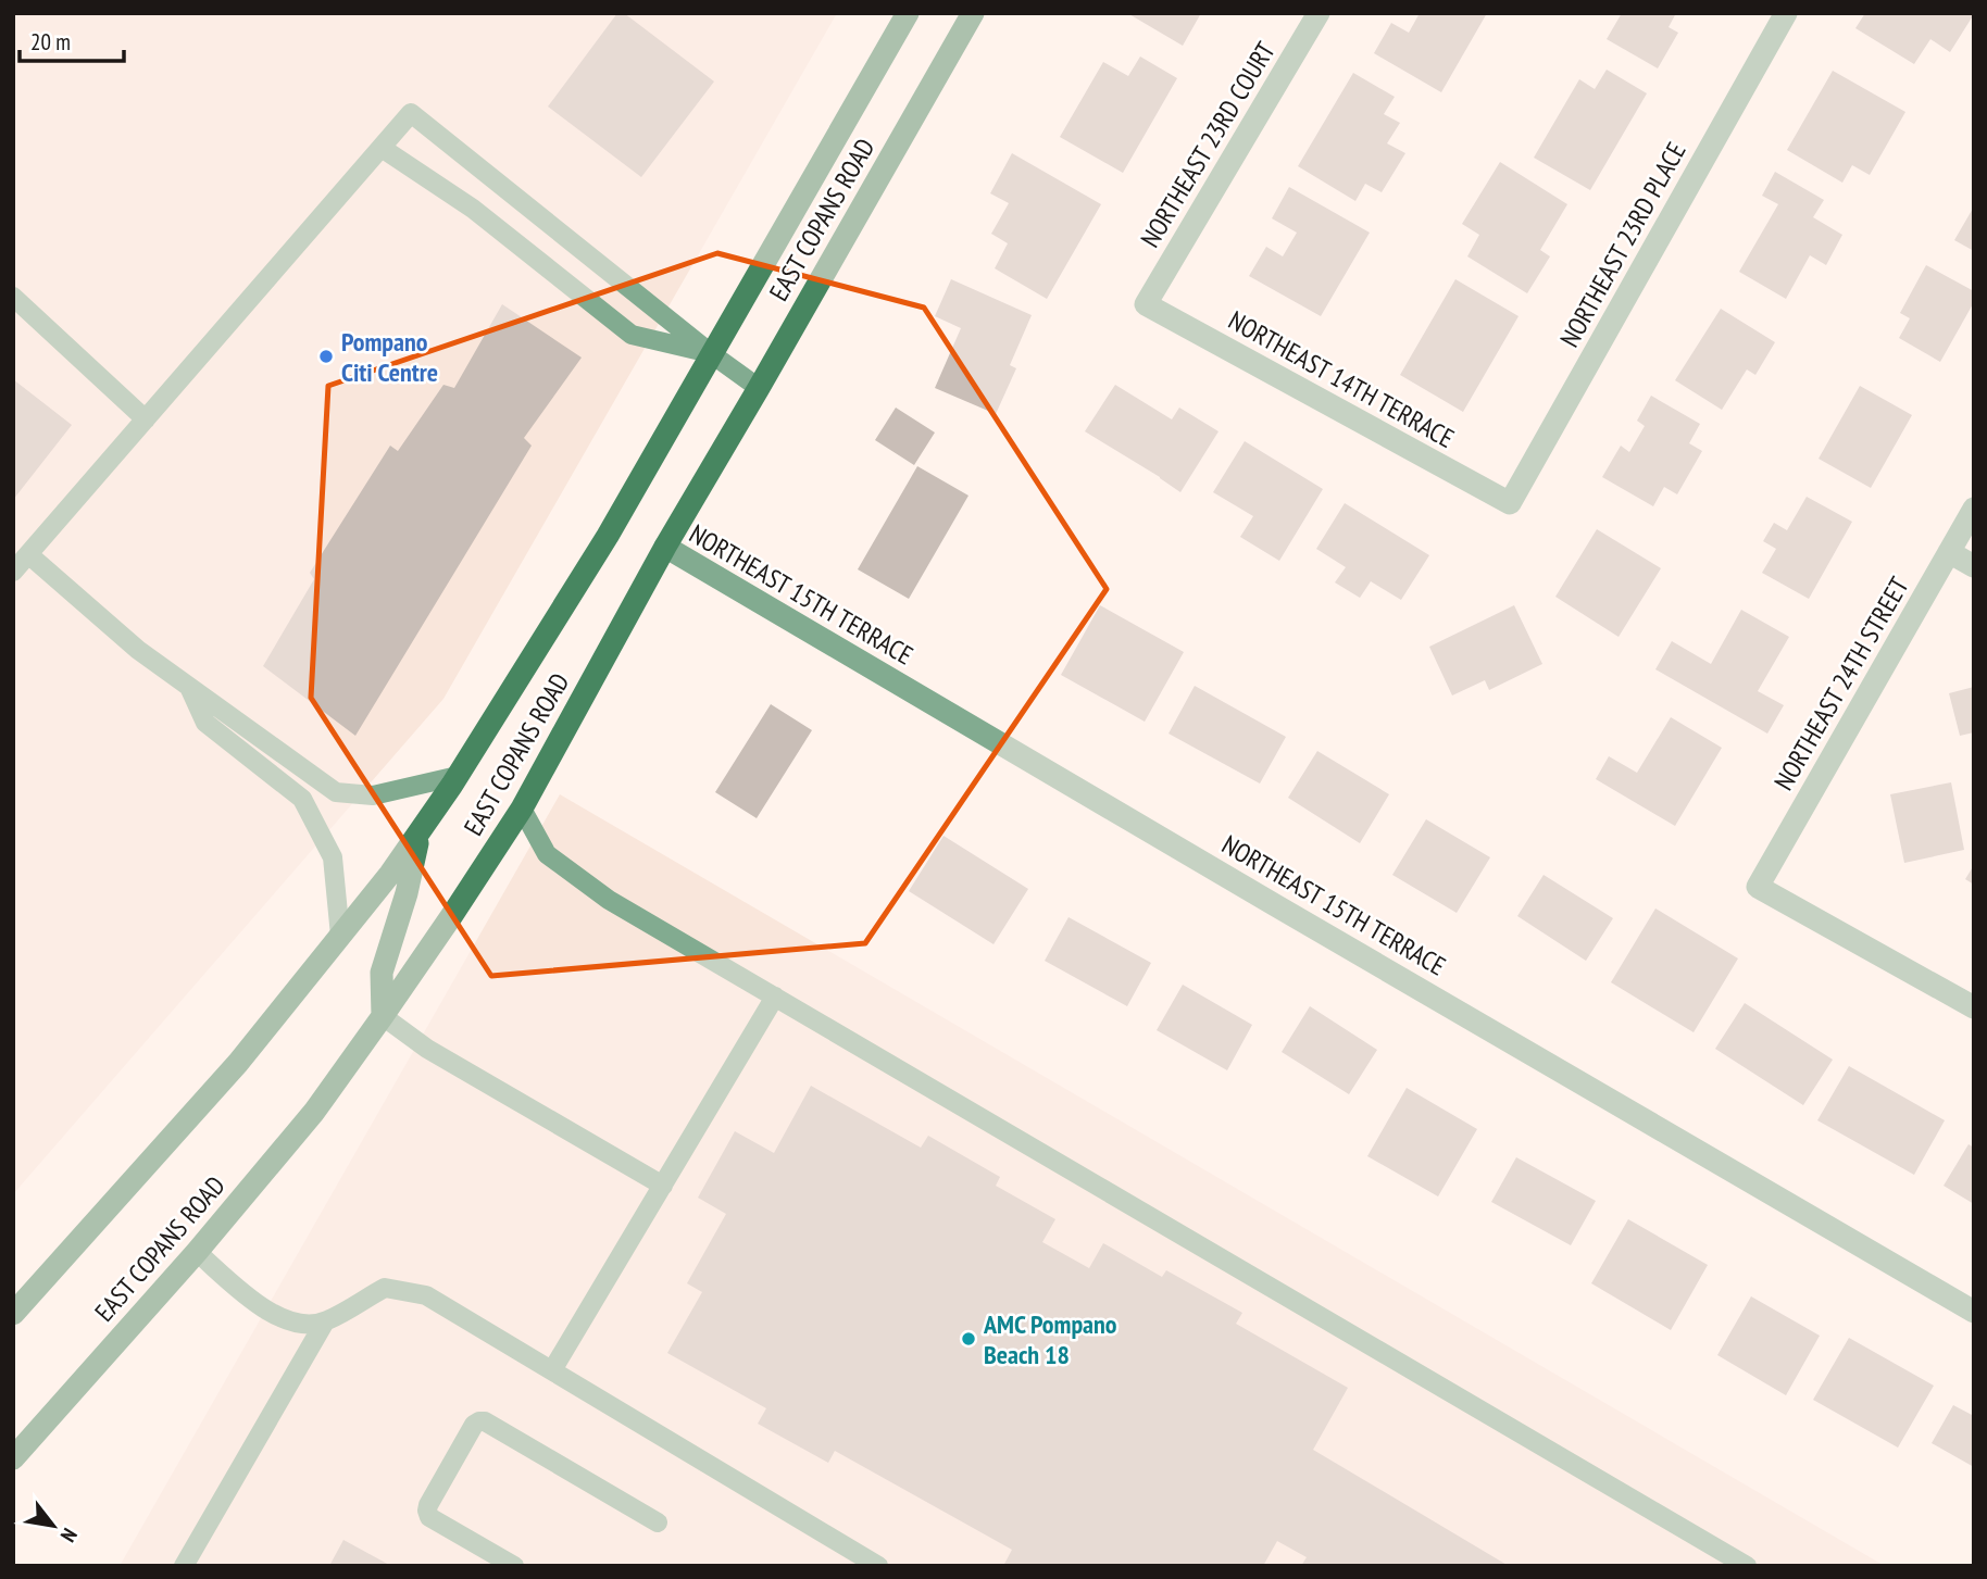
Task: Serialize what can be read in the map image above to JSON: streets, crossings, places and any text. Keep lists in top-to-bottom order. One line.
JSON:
{"streets":{"main road":["EAST COPANS ROAD"],"street":["NORTHEAST 23RD COURT","NORTHEAST 23RD PLACE","NORTHEAST 14TH TERRACE","NORTHEAST 15TH TERRACE","NORTHEAST 24TH STREET"]},"crossings":[["NORTHEAST 23RD COURT","NORTHEAST 14TH TERRACE"],["EAST COPANS ROAD","NORTHEAST 15TH TERRACE"],["NORTHEAST 23RD PLACE","NORTHEAST 14TH TERRACE"]],"places":["Pompano Citi Centre","AMC Pompano Beach 18"],"scale_bar":"20 m","north":"bottom right"}
